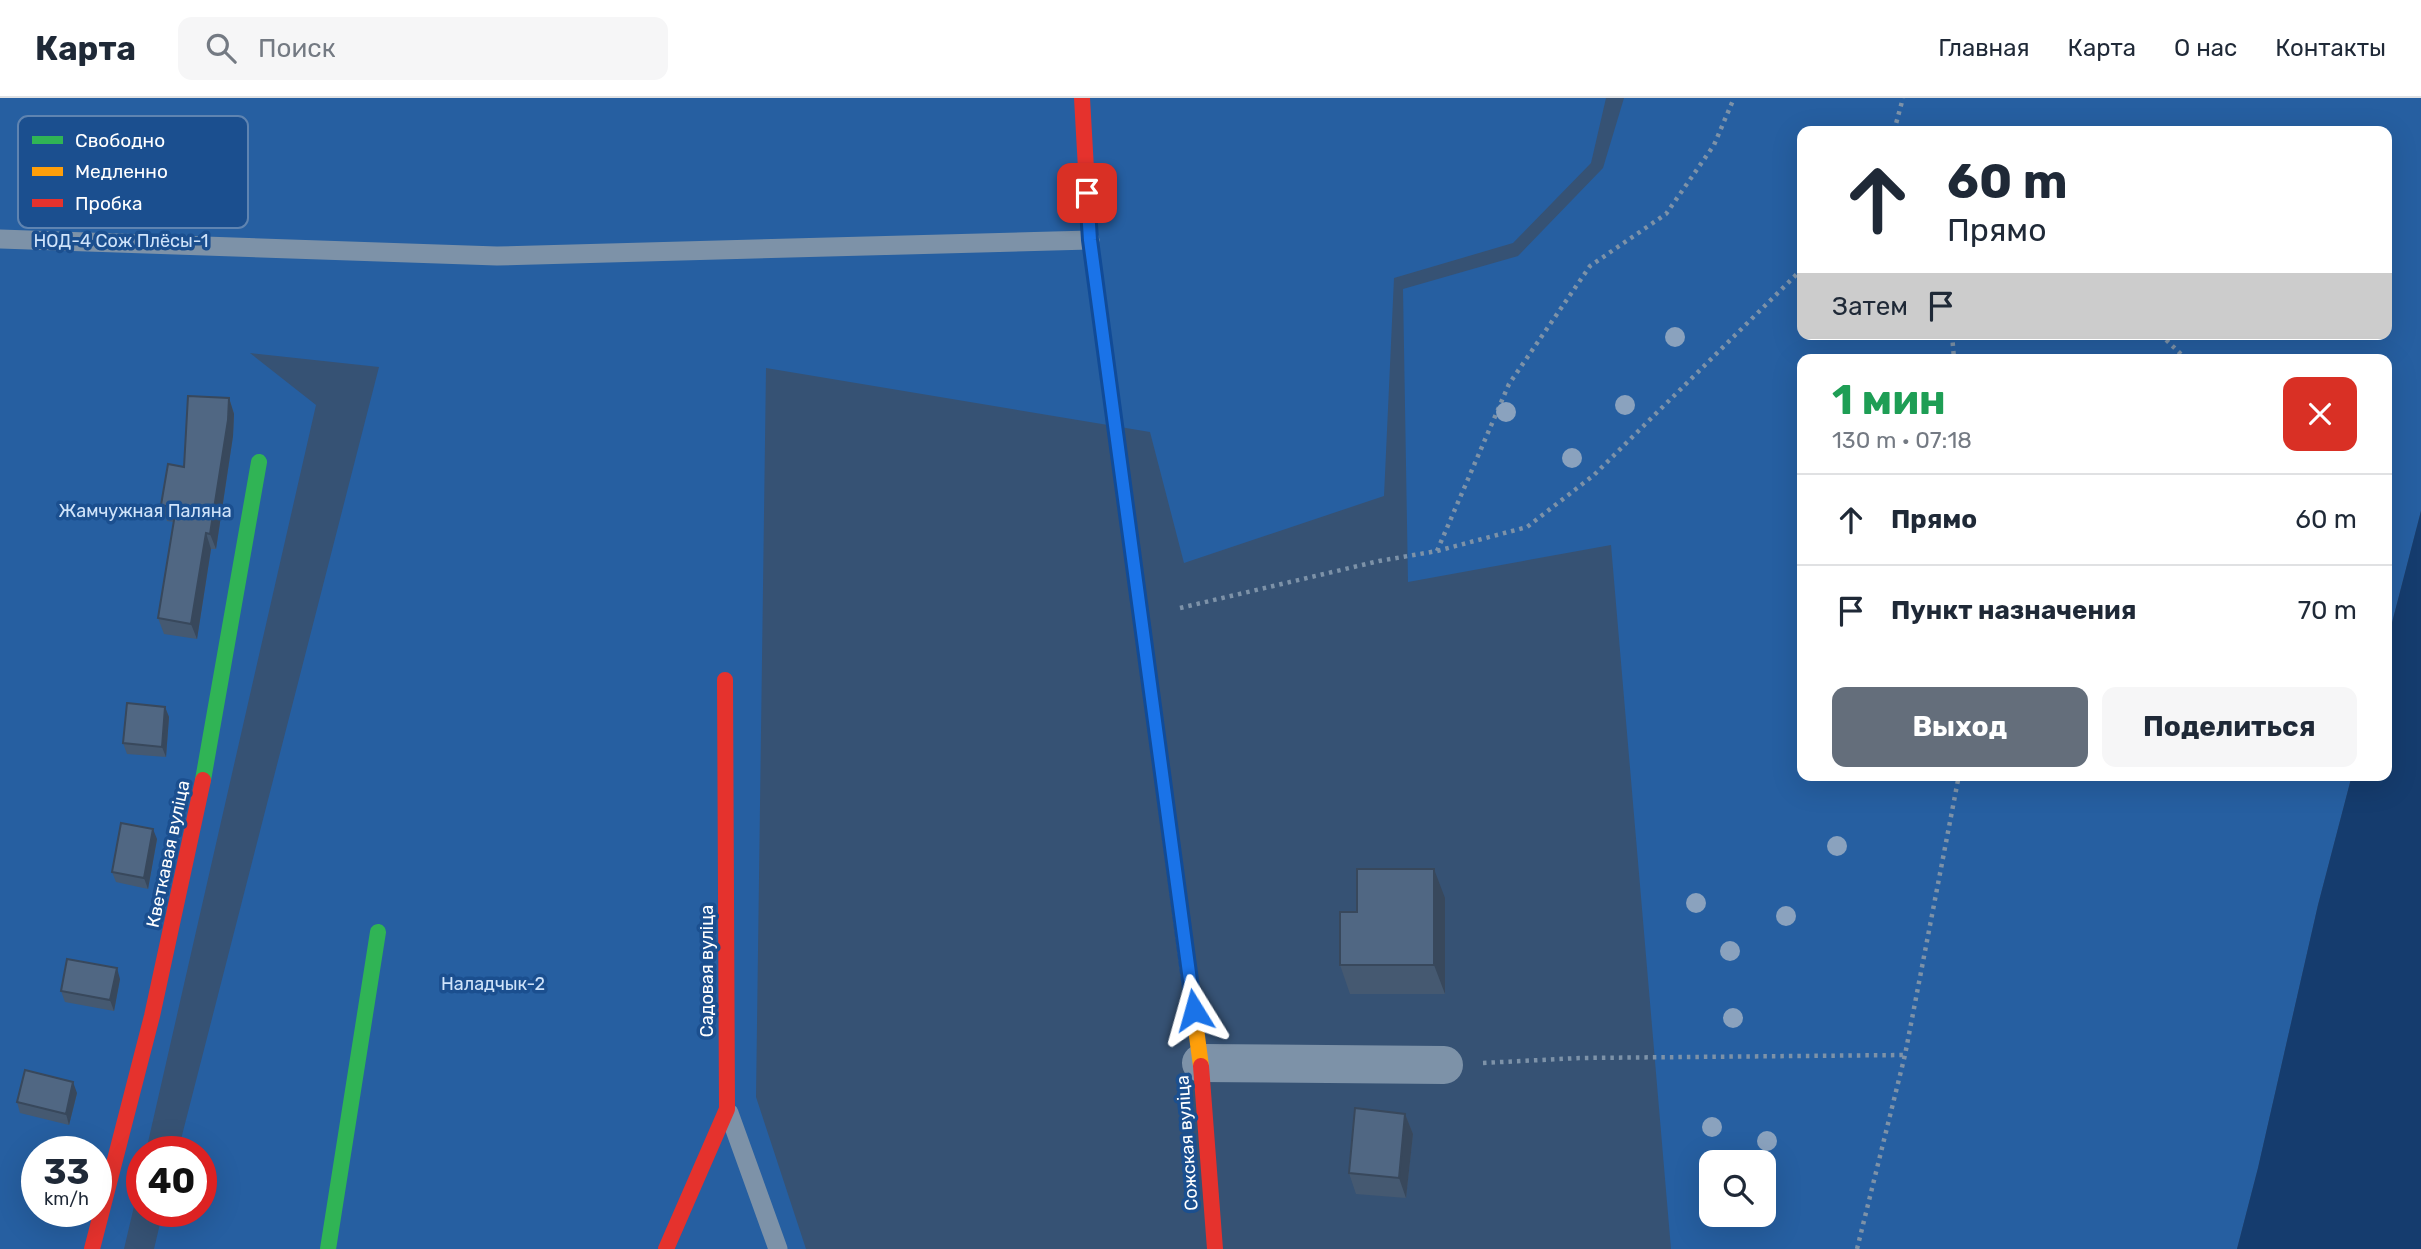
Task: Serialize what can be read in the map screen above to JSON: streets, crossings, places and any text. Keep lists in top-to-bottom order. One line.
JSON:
{"streets":{"street":["Кветкавая вуліца","Садовая вуліца","Сожская вуліца"]},"parks":["НОД-4 Сож Плёсы-1","Жамчужная Паляна","Наладчык-2"],"legend":["Свободно","Медленно","Пробка"],"page":{"header":"Карта","search":"Поиск","nav":["Главная","Карта","О нас","Контакты"],"turn":["60 m","Прямо"],"then":"Затем","heading":["1 мин","130 m · 07:18"],"list":[{"name":"Прямо","value":"60 m"},{"name":"Пункт назначения","value":"70 m"}],"buttons":["Выход","Поделиться"],"speed":"33 km/h","limit":"40"}}
